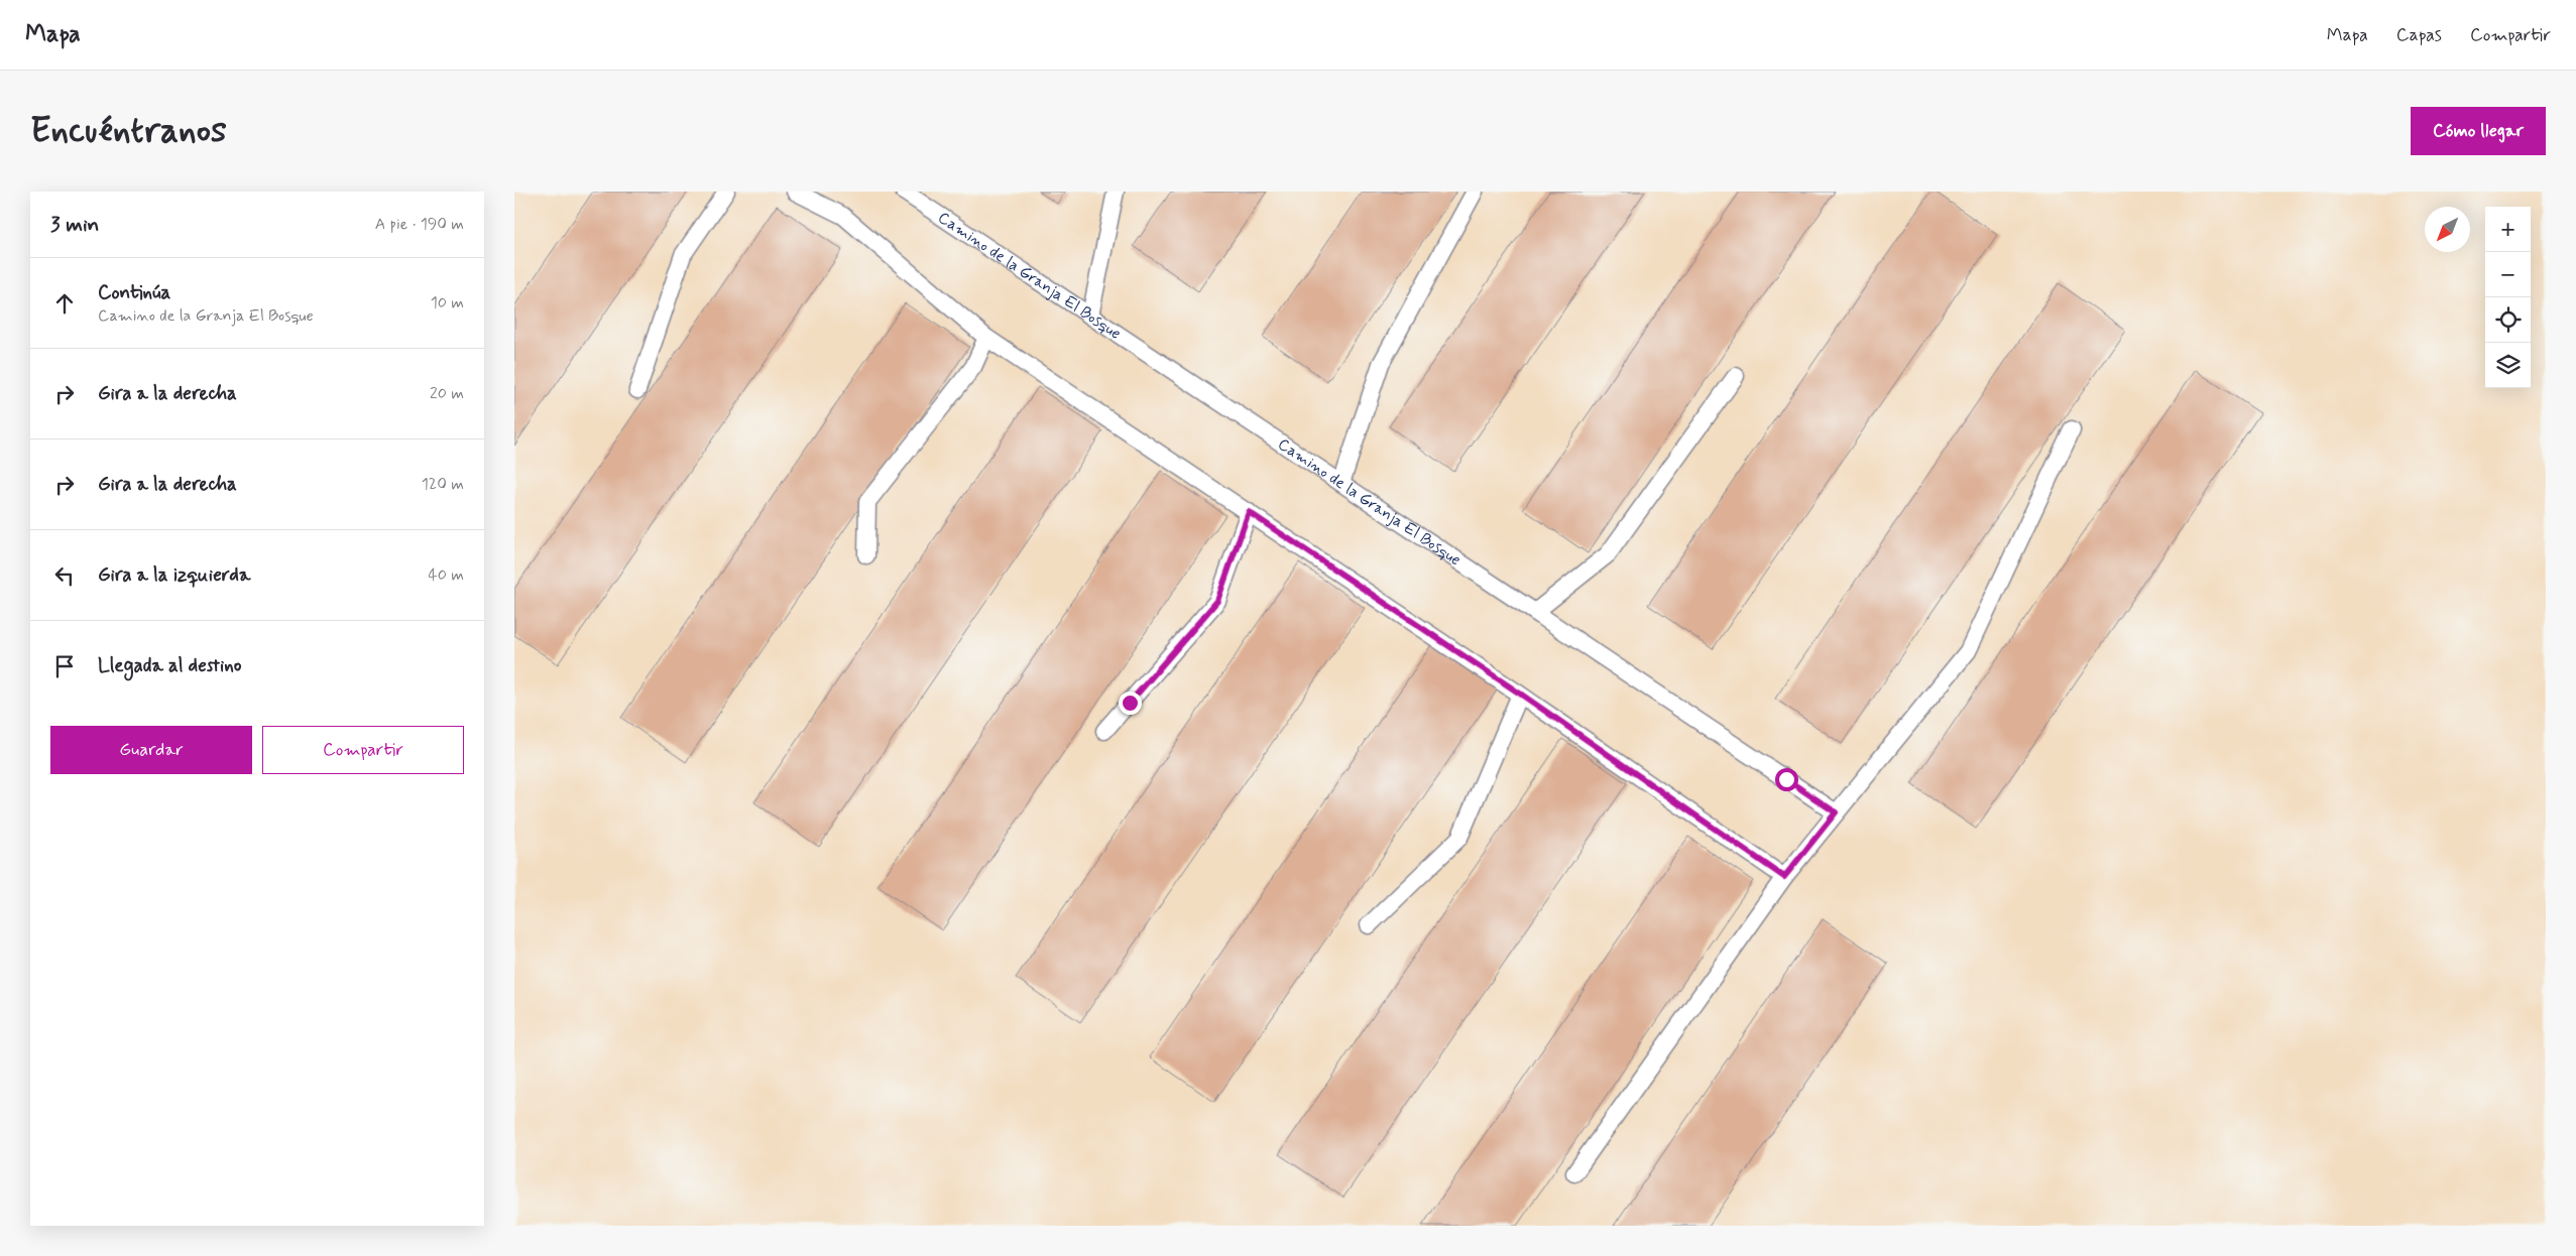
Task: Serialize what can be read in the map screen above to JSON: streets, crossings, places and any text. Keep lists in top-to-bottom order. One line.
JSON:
{"streets":{"lane":["Camino de la Granja El Bosque"]},"north":"bottom left","page":{"header":"Mapa","nav":["Mapa","Capas","Compartir"],"buttons":["Cómo llegar",["Guardar","Compartir"]],"title":"Encuéntranos","heading":["3 min","A pie · 190 m"],"map_buttons":["+","−"],"list":[["Continúa","Camino de la Granja El Bosque","10 m"],["Gira a la derecha","20 m"],["Gira a la derecha","120 m"],["Gira a la izquierda","40 m"],"Llegada al destino"]}}
